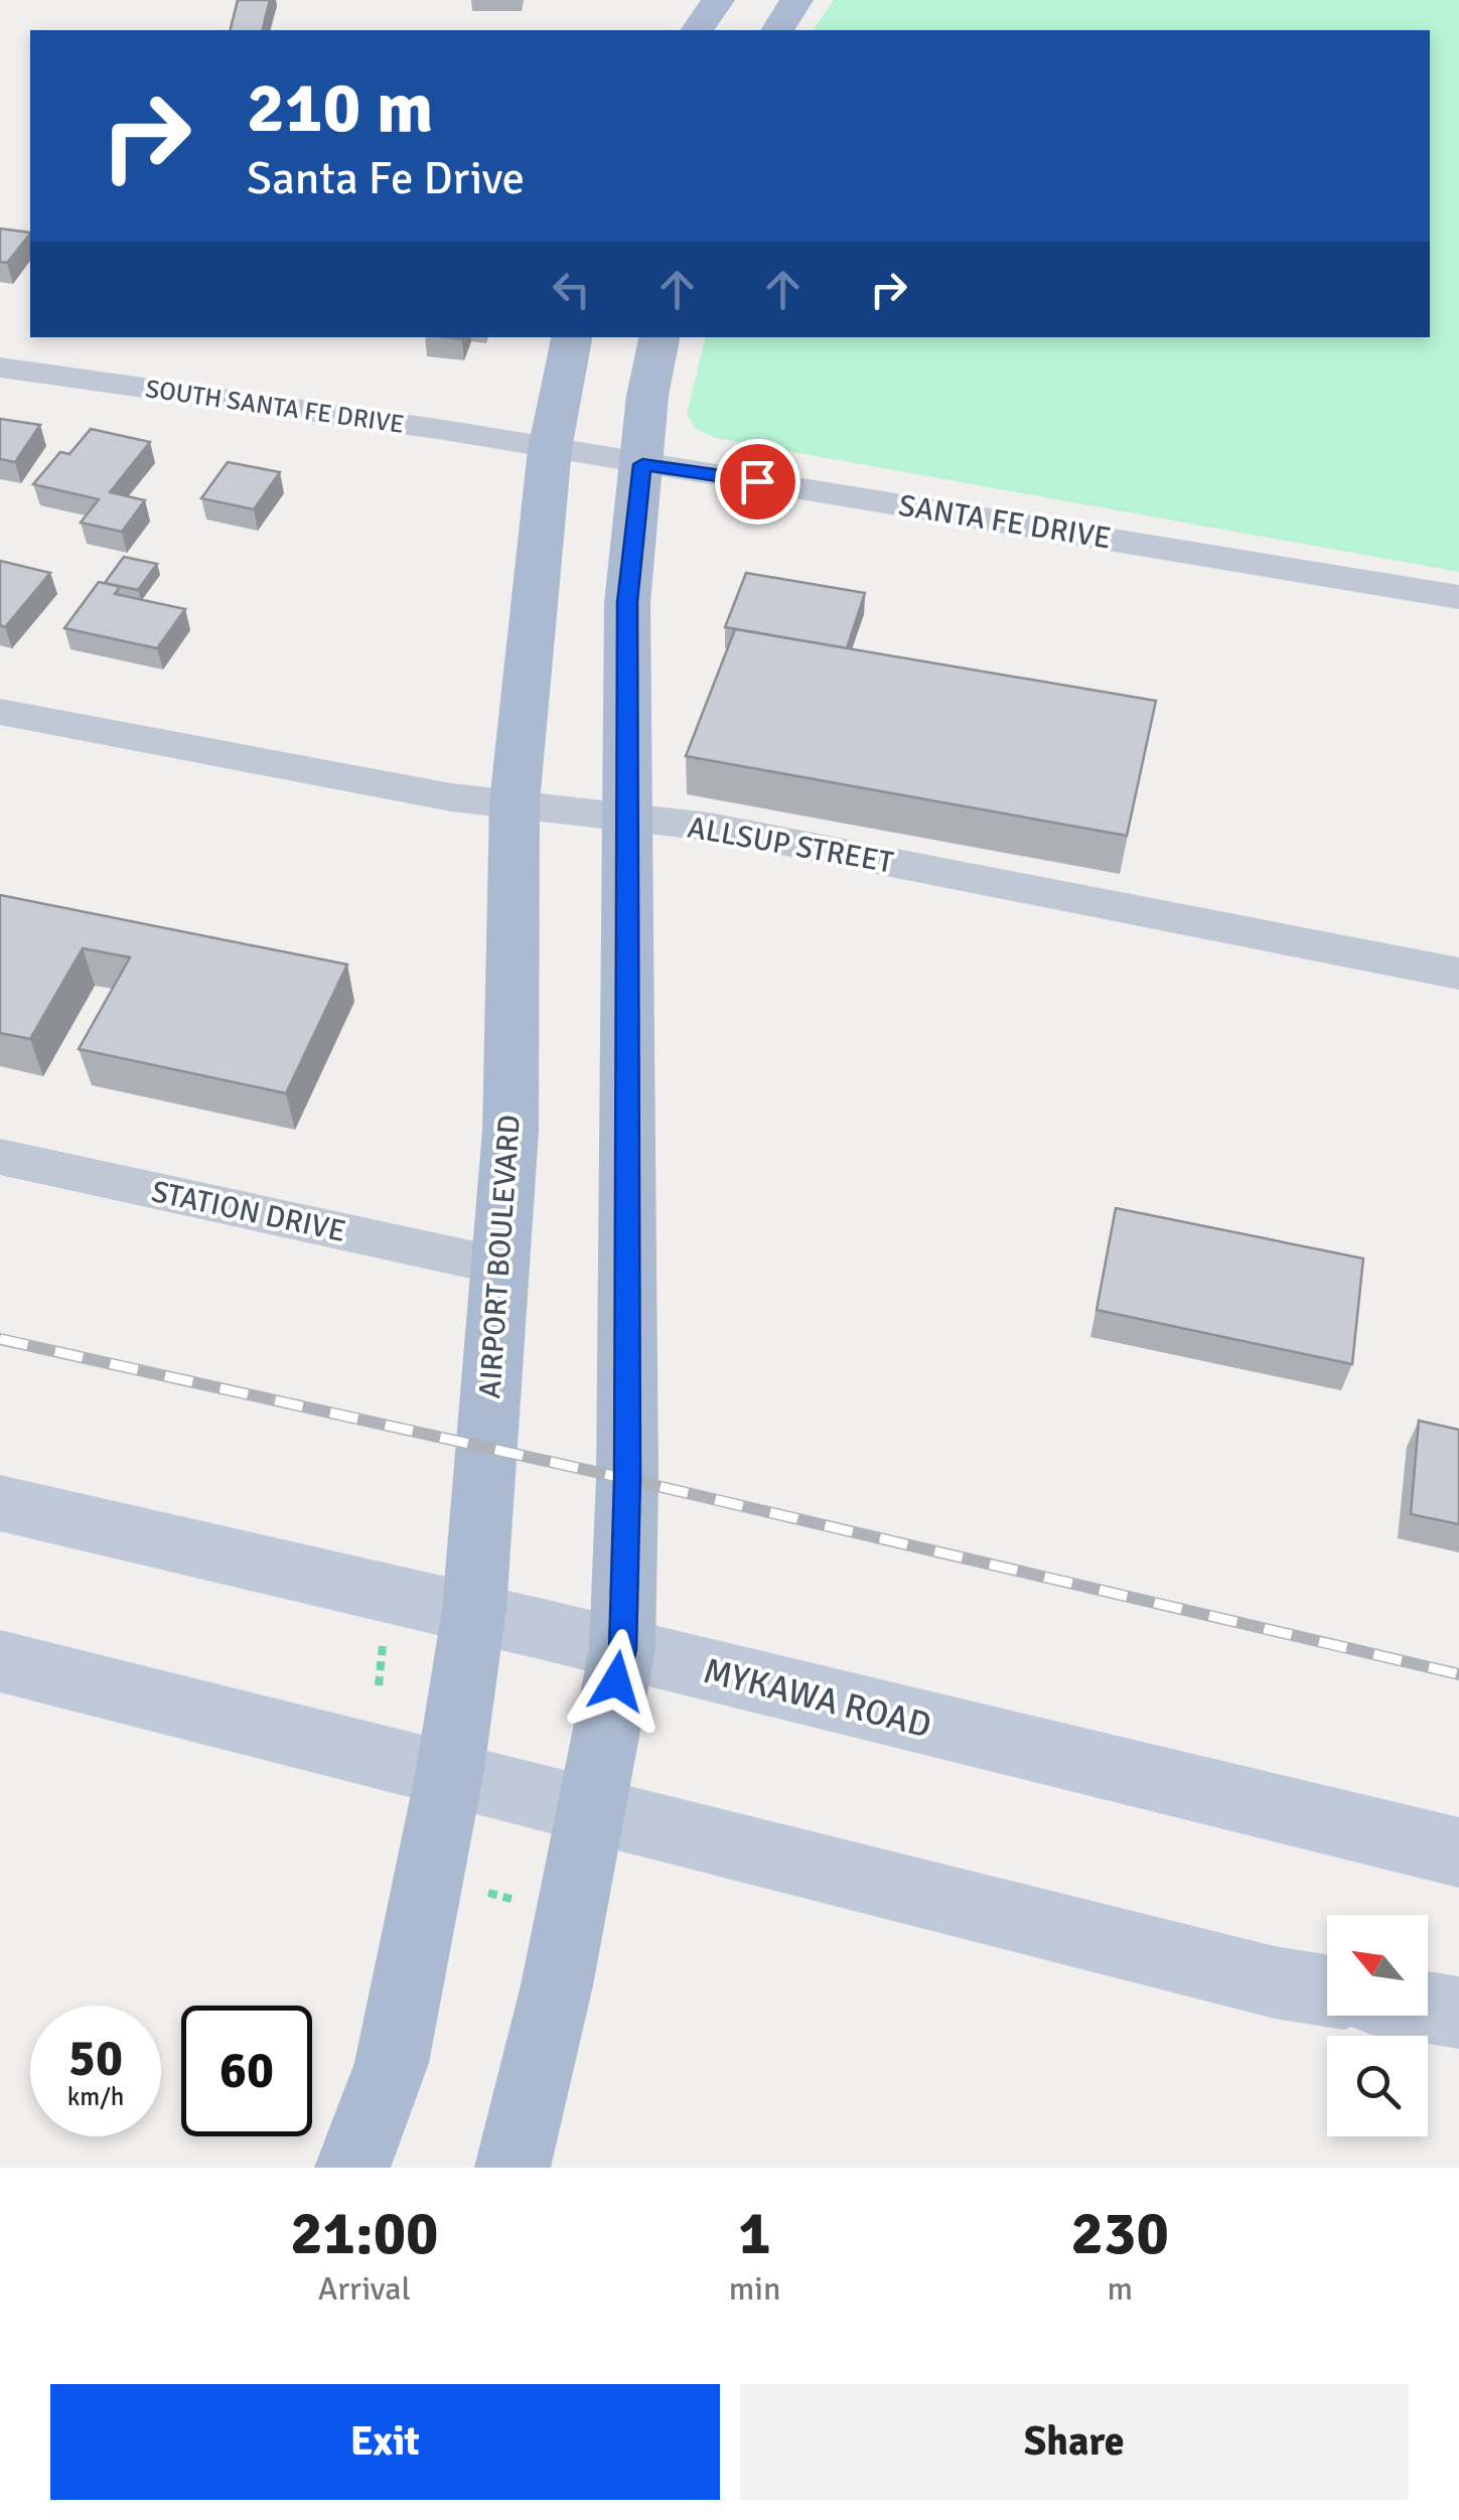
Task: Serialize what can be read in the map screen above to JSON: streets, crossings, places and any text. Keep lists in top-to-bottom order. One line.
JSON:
{"streets":{"main road":["AIRPORT BOULEVARD","MYKAWA ROAD"],"street":["SOUTH SANTA FE DRIVE","SANTA FE DRIVE","ALLSUP STREET","STATION DRIVE"]},"crossings":[["SOUTH SANTA FE DRIVE","SANTA FE DRIVE"],["SOUTH SANTA FE DRIVE","AIRPORT BOULEVARD"],["SANTA FE DRIVE","AIRPORT BOULEVARD"],["ALLSUP STREET","AIRPORT BOULEVARD"],["STATION DRIVE","AIRPORT BOULEVARD"],["AIRPORT BOULEVARD","MYKAWA ROAD"]],"north":"top left","page":{"turn":["210 m","Santa Fe Drive"],"speed":"50 km/h","limit":"60","eta":["21:00","Arrival","1","min","230","m"],"buttons":["Exit","Share"]}}
